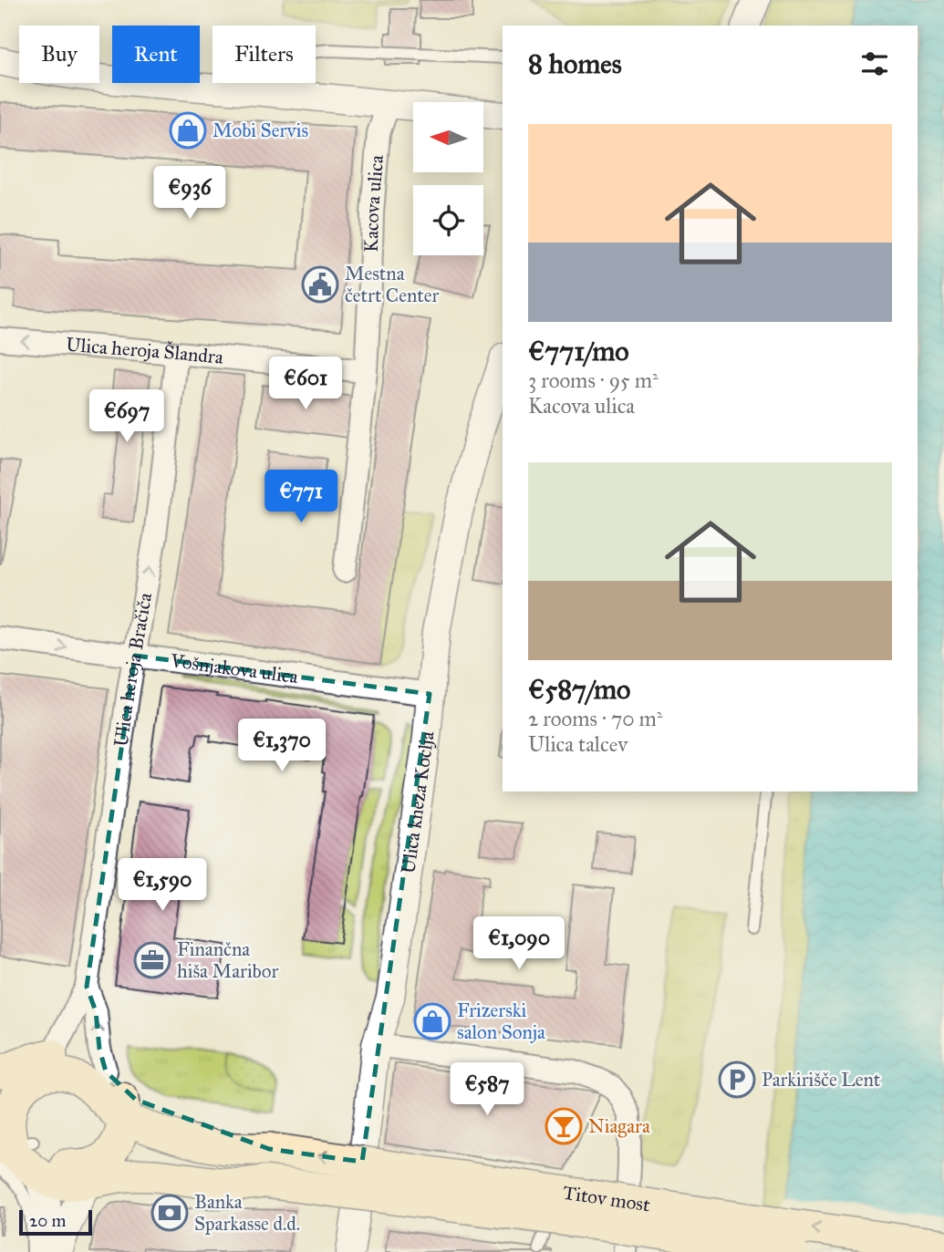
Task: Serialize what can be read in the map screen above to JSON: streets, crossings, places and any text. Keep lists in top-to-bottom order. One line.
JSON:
{"streets":{"main road":["Titov most"],"street":["Kacova ulica","Ulica heroja Šlandra","Vošnjakova ulica","Ulica heroja Bračiča","Ulica kneza Koclja"]},"crossings":[["Kacova ulica","Ulica heroja Šlandra"],["Ulica heroja Šlandra","Ulica heroja Bračiča"],["Vošnjakova ulica","Ulica heroja Bračiča"],["Vošnjakova ulica","Ulica kneza Koclja"],["Ulica heroja Bračiča","Titov most"]],"one_way":["Ulica heroja Šlandra","Ulica heroja Bračiča"],"places":{"shop":["Mobi Servis","Frizerski salon Sonja"],"public building":["Mestna četrt Center"],"office":["Finančna hiša Maribor"],"parking":["Parkirišče Lent"],"bar":["Niagara"],"bank":["Banka Sparkasse d.d."]},"scale_bar":"20 m","north":"left","page":{"chip":["Buy","Rent","Filters"],"heading":"8 homes","list":[{"name":"€771/mo","note":"3 rooms · 95 m² · Kacova ulica"},{"name":"€587/mo","note":"2 rooms · 70 m² · Ulica talcev"}],"price":["€936","€601","€697","€771","€1,370","€1,590","€1,090","€587"],"scale":"20 m"}}
